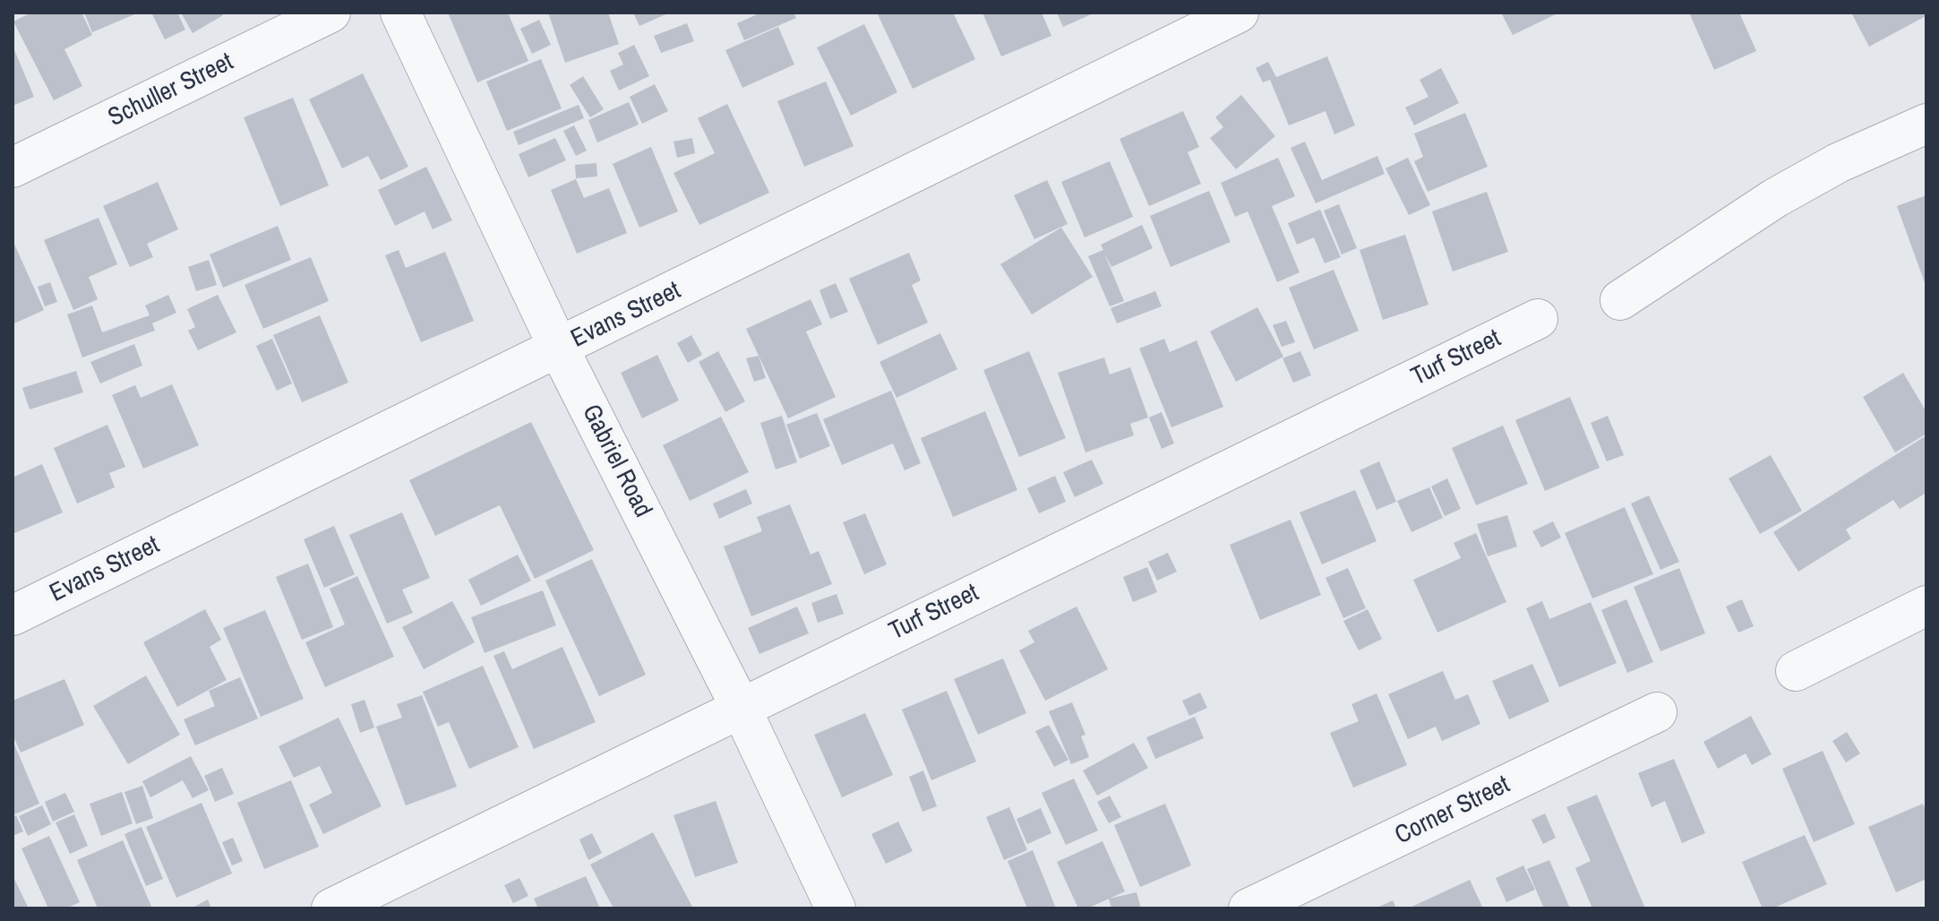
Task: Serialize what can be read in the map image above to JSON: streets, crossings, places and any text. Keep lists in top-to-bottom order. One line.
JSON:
{"streets":{"street":["Schuller Street","Evans Street","Turf Street","Gabriel Road","Corner Street"]},"crossings":[["Evans Street","Gabriel Road"],["Turf Street","Gabriel Road"]]}
